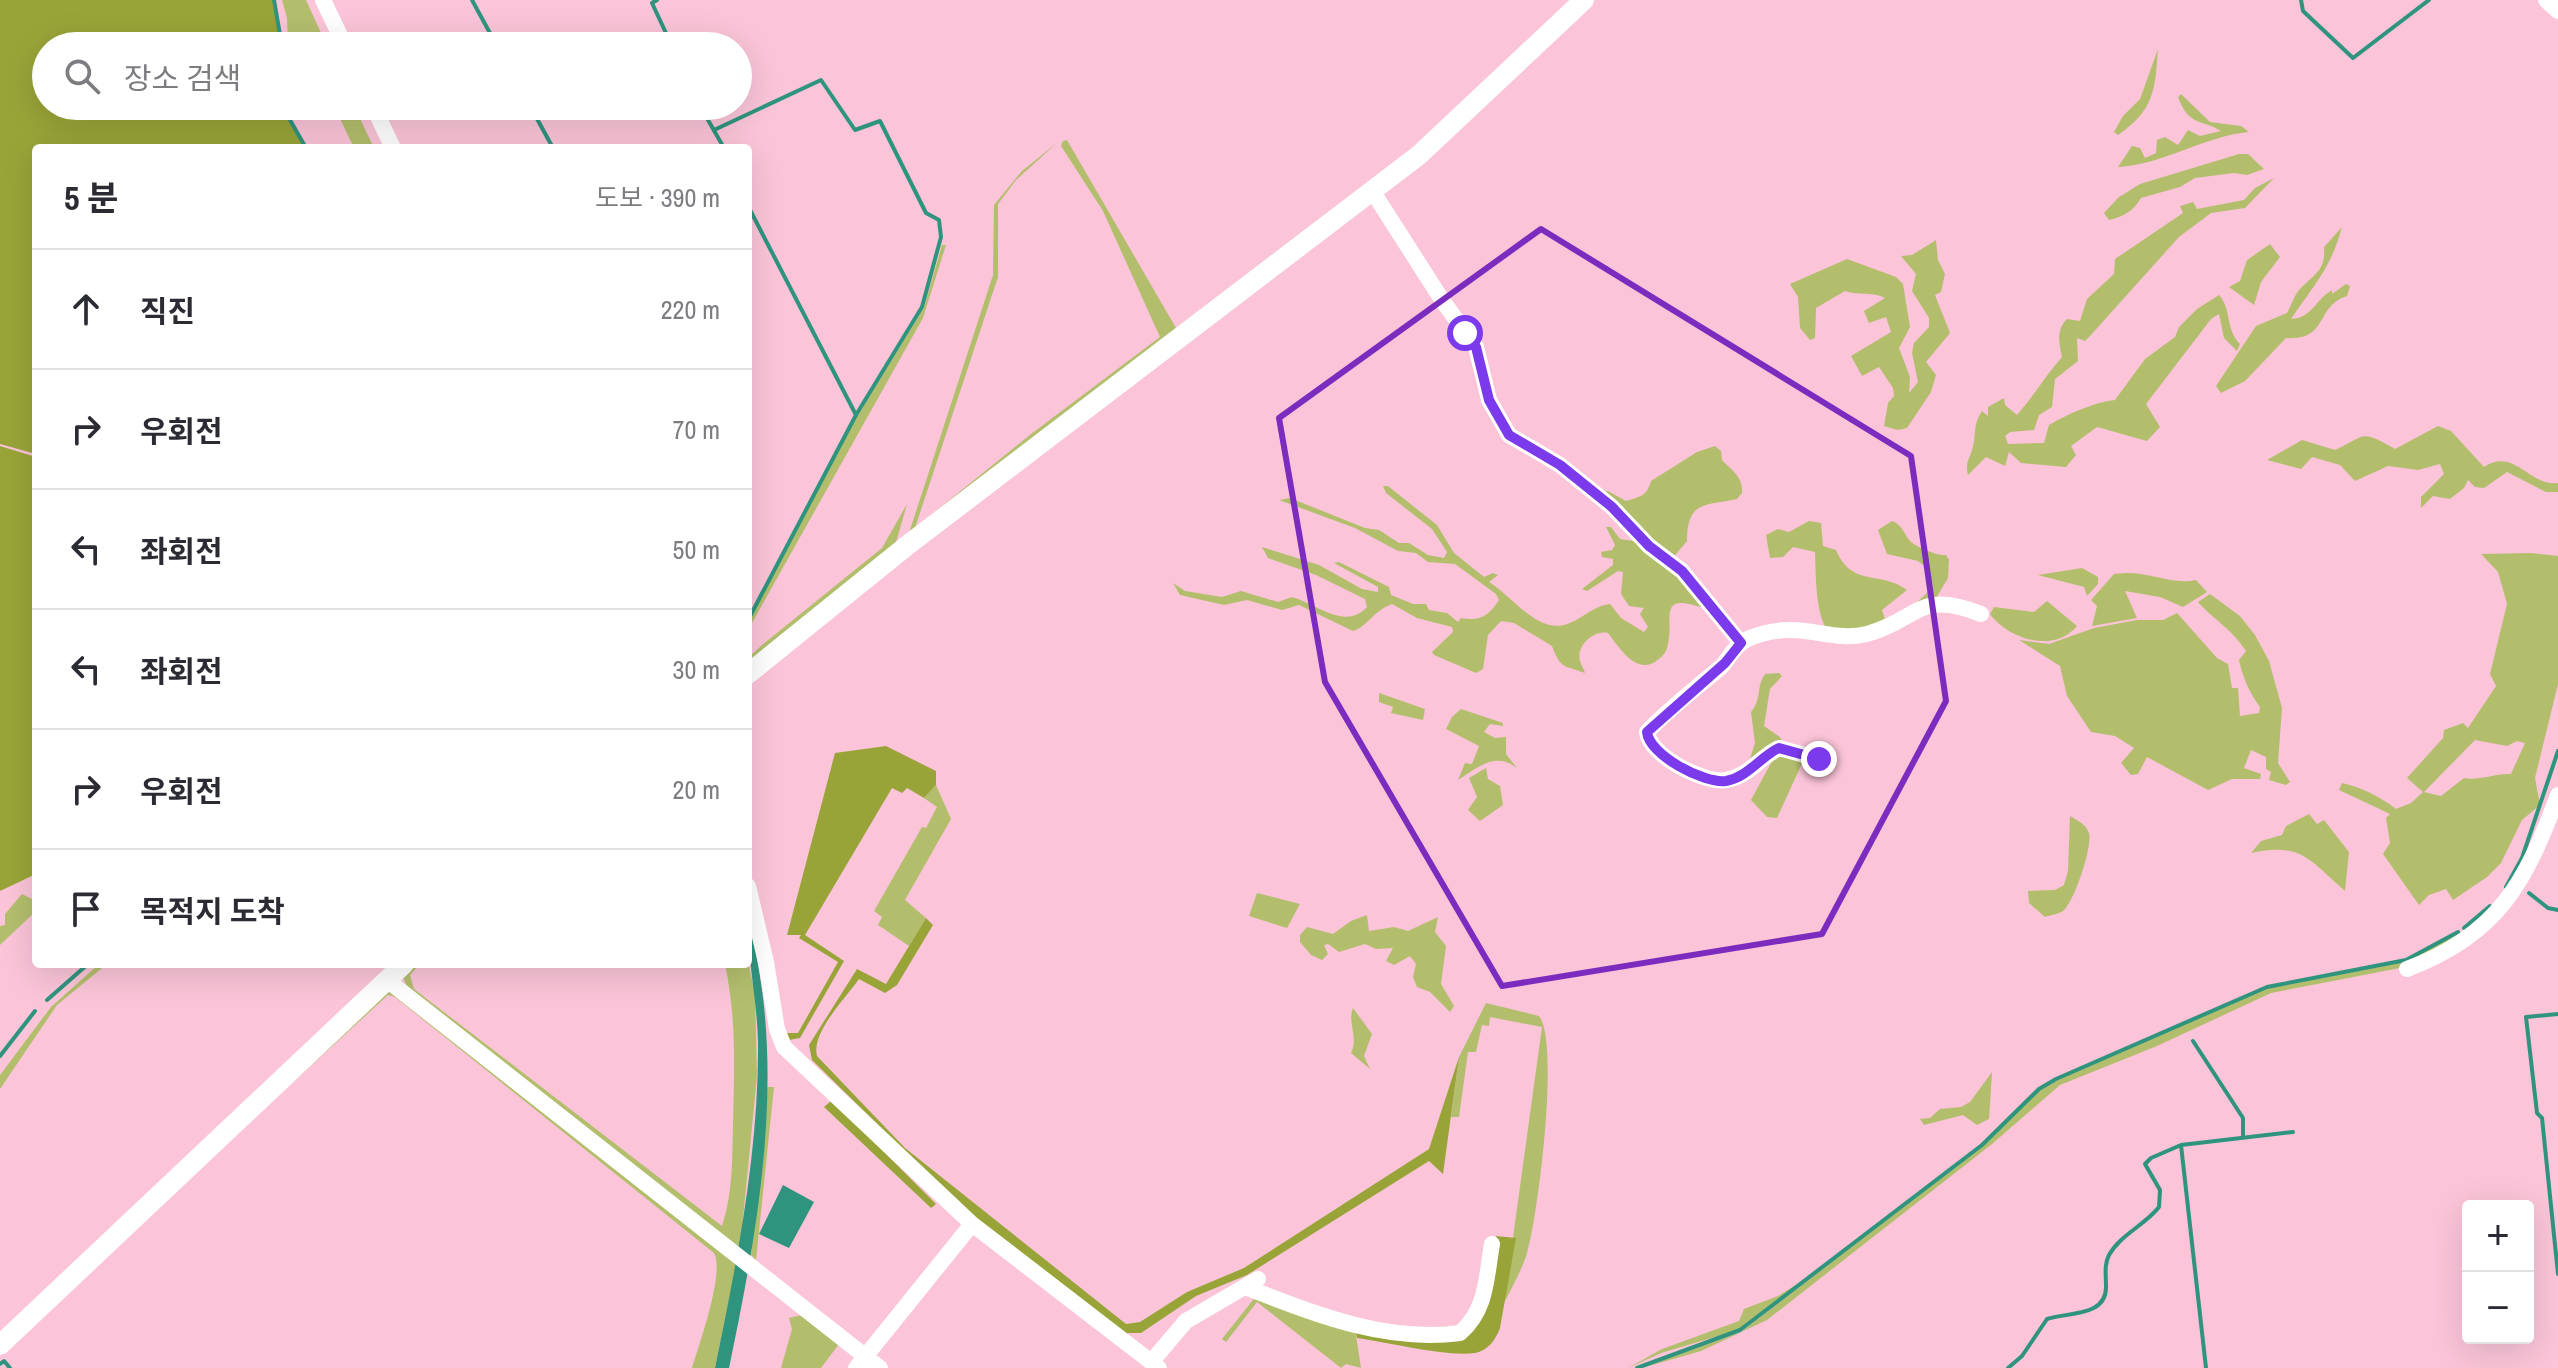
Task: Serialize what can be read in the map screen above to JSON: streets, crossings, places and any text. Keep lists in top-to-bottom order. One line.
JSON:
{"page":{"search":"장소 검색","heading":["5 분","도보 · 390 m"],"list":[["직진","220 m"],["우회전","70 m"],["좌회전","50 m"],["좌회전","30 m"],["우회전","20 m"],"목적지 도착"],"map_buttons":["+","−"]}}
